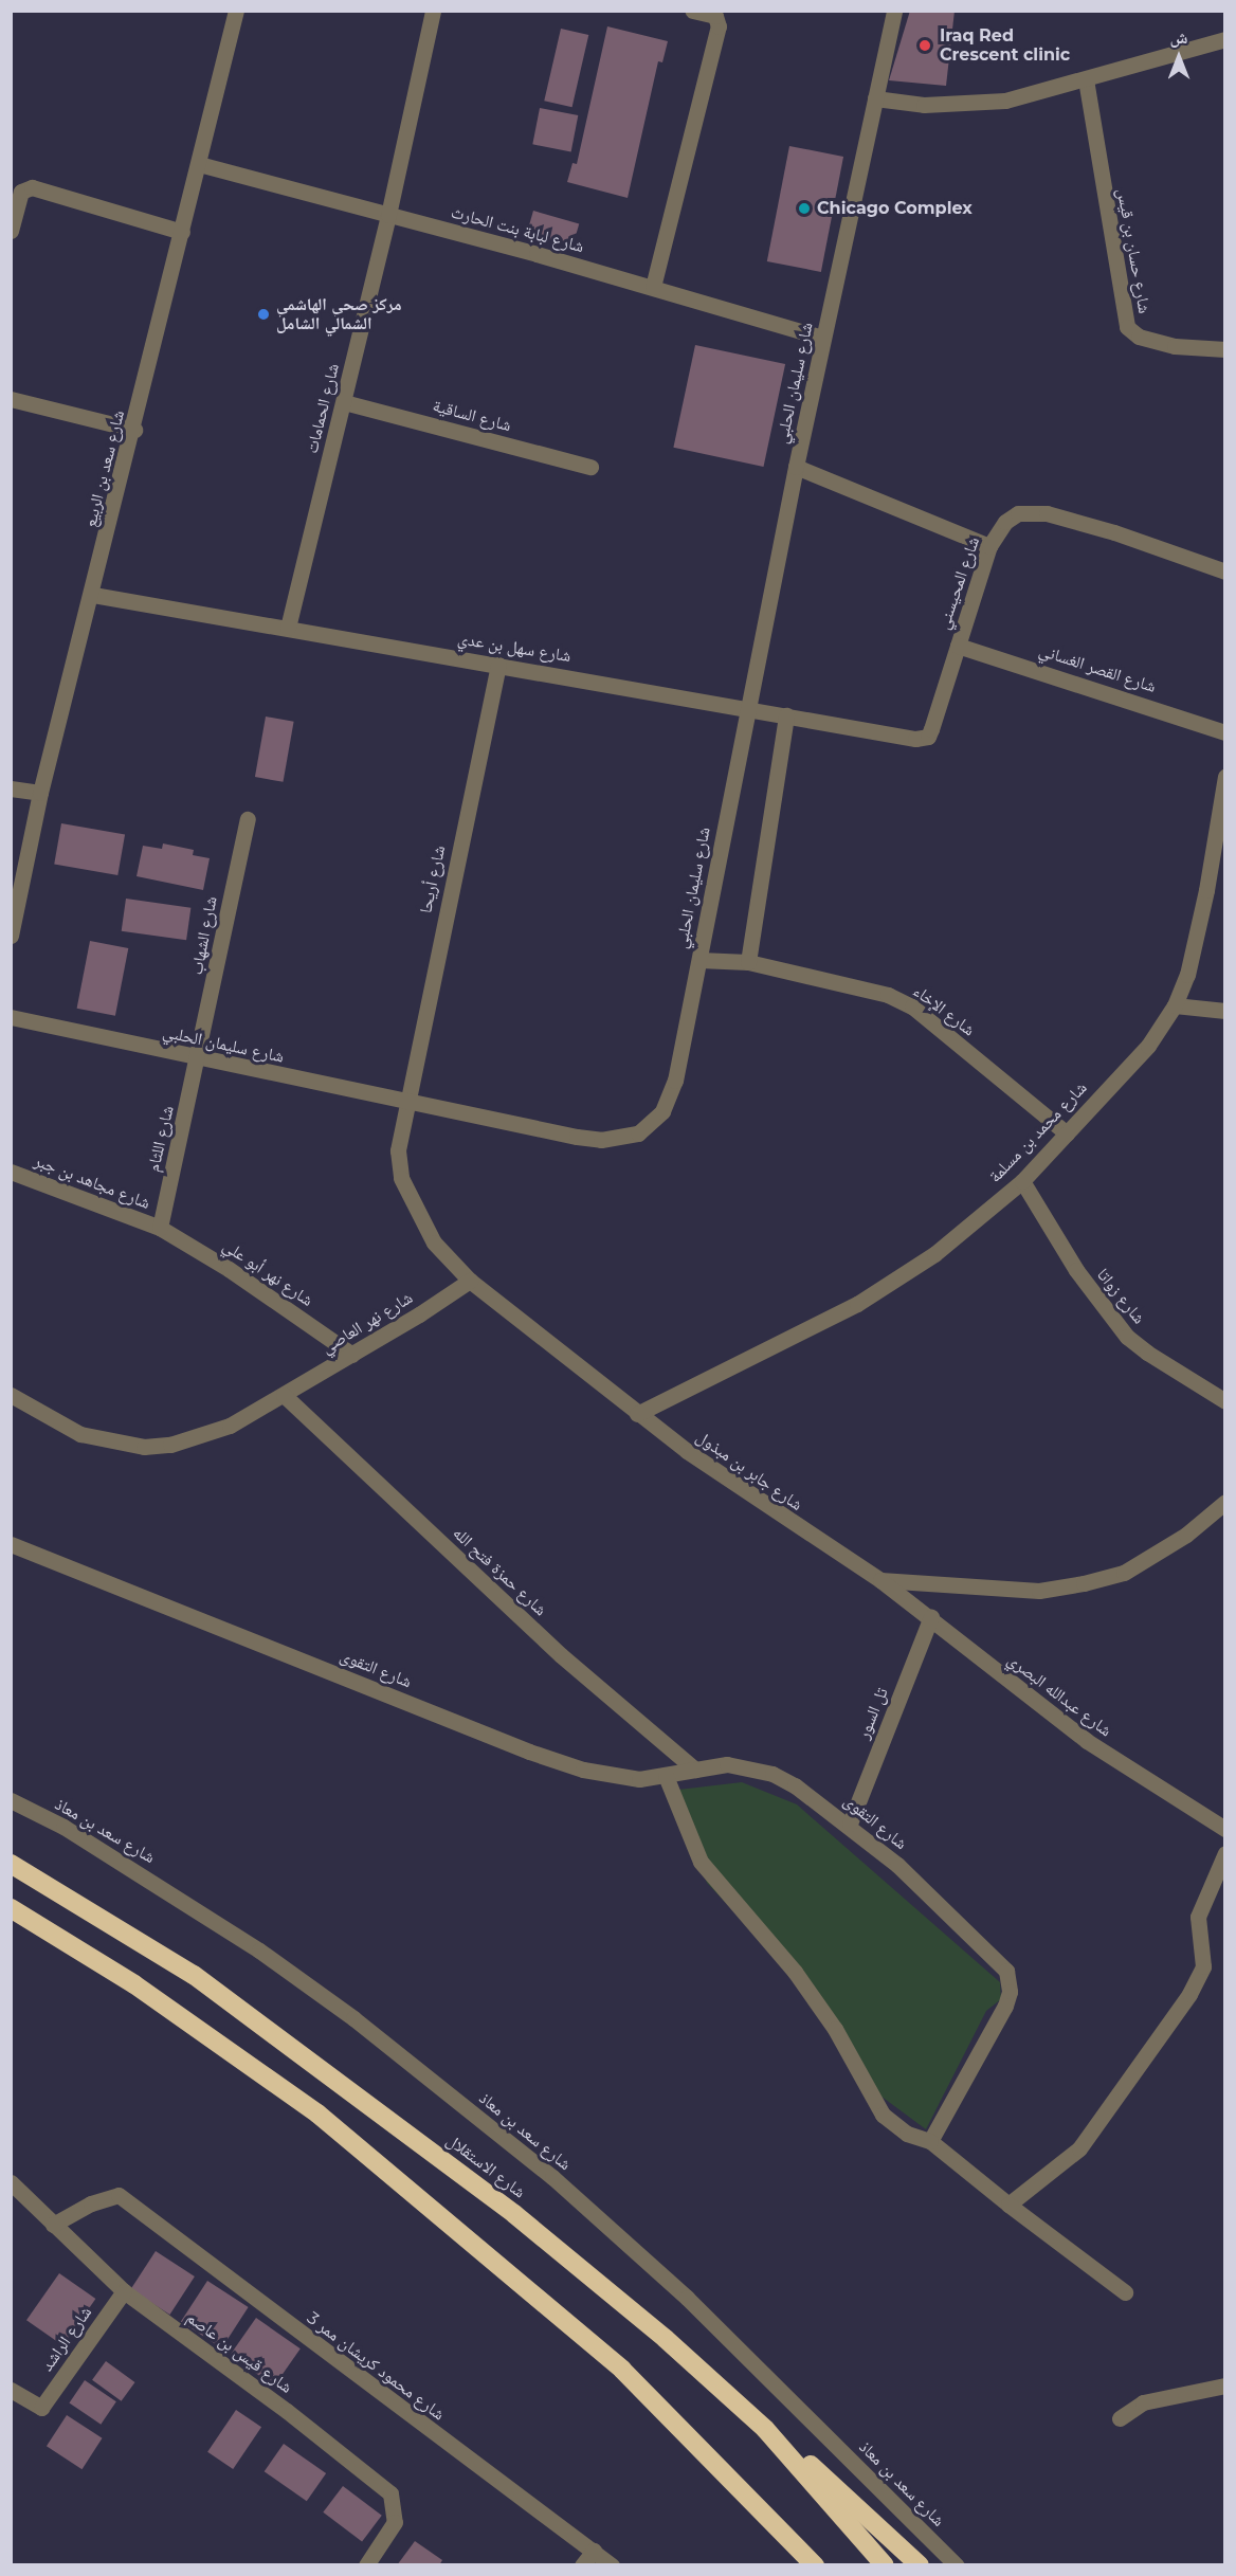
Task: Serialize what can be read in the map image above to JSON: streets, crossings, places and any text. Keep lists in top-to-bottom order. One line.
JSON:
{"streets":{"highway":["شارع الاستقلال"],"street":["شارع لبابة بنت الحارث","شارع حسان بن قيس","شارع سليمان الحلبي","شارع الحمامات","شارع الساقية","شارع سعد بن الربيع","شارع المحيسني","شارع سهل بن عدي","شارع القصر الغساني","شارع أريحا","شارع الشهاب","شارع الإخاء","شارع محمد بن مسلمة","شارع اللثام","شارع مجاهد بن جبر","شارع نهر أبو علي","شارع زواتا","شارع نهر العاصي","شارع جابر بن مبذول","شارع حمزة فتح الله","شارع التقوى","شارع عبدالله البصري","تل السور","شارع سعد بن معاذ","شارع الراشد","شارع قيس بن عاصم","شارع محمود كريشان ممر 3"]},"crossings":[["شارع لبابة بنت الحارث","شارع سليمان الحلبي"],["شارع لبابة بنت الحارث","شارع الحمامات"],["شارع لبابة بنت الحارث","شارع سعد بن الربيع"],["شارع سليمان الحلبي","شارع سهل بن عدي"],["شارع سليمان الحلبي","شارع أريحا"],["شارع سليمان الحلبي","شارع الشهاب"],["شارع سليمان الحلبي","شارع الإخاء"],["شارع سليمان الحلبي","شارع اللثام"],["شارع سليمان الحلبي","شارع جابر بن مبذول"],["شارع الحمامات","شارع الساقية"],["شارع الحمامات","شارع سهل بن عدي"],["شارع سعد بن الربيع","شارع سهل بن عدي"],["شارع المحيسني","شارع سهل بن عدي"],["شارع المحيسني","شارع القصر الغساني"],["شارع سهل بن عدي","شارع أريحا"],["شارع أريحا","شارع جابر بن مبذول"],["شارع الشهاب","شارع اللثام"],["شارع الإخاء","شارع محمد بن مسلمة"],["شارع محمد بن مسلمة","شارع زواتا"],["شارع محمد بن مسلمة","شارع جابر بن مبذول"],["شارع اللثام","شارع مجاهد بن جبر"],["شارع اللثام","شارع نهر أبو علي"],["شارع مجاهد بن جبر","شارع نهر أبو علي"],["شارع نهر أبو علي","شارع نهر العاصي"],["شارع نهر العاصي","شارع جابر بن مبذول"],["شارع نهر العاصي","شارع حمزة فتح الله"],["شارع جابر بن مبذول","شارع عبدالله البصري"],["شارع حمزة فتح الله","شارع التقوى"],["شارع التقوى","تل السور"],["شارع عبدالله البصري","تل السور"],["شارع الراشد","شارع قيس بن عاصم"],["شارع قيس بن عاصم","شارع محمود كريشان ممر 3"]],"places":["Iraq Red Crescent clinic","Chicago Complex","مركز صحي الهاشمي الشمالي الشامل"],"north":"top"}
